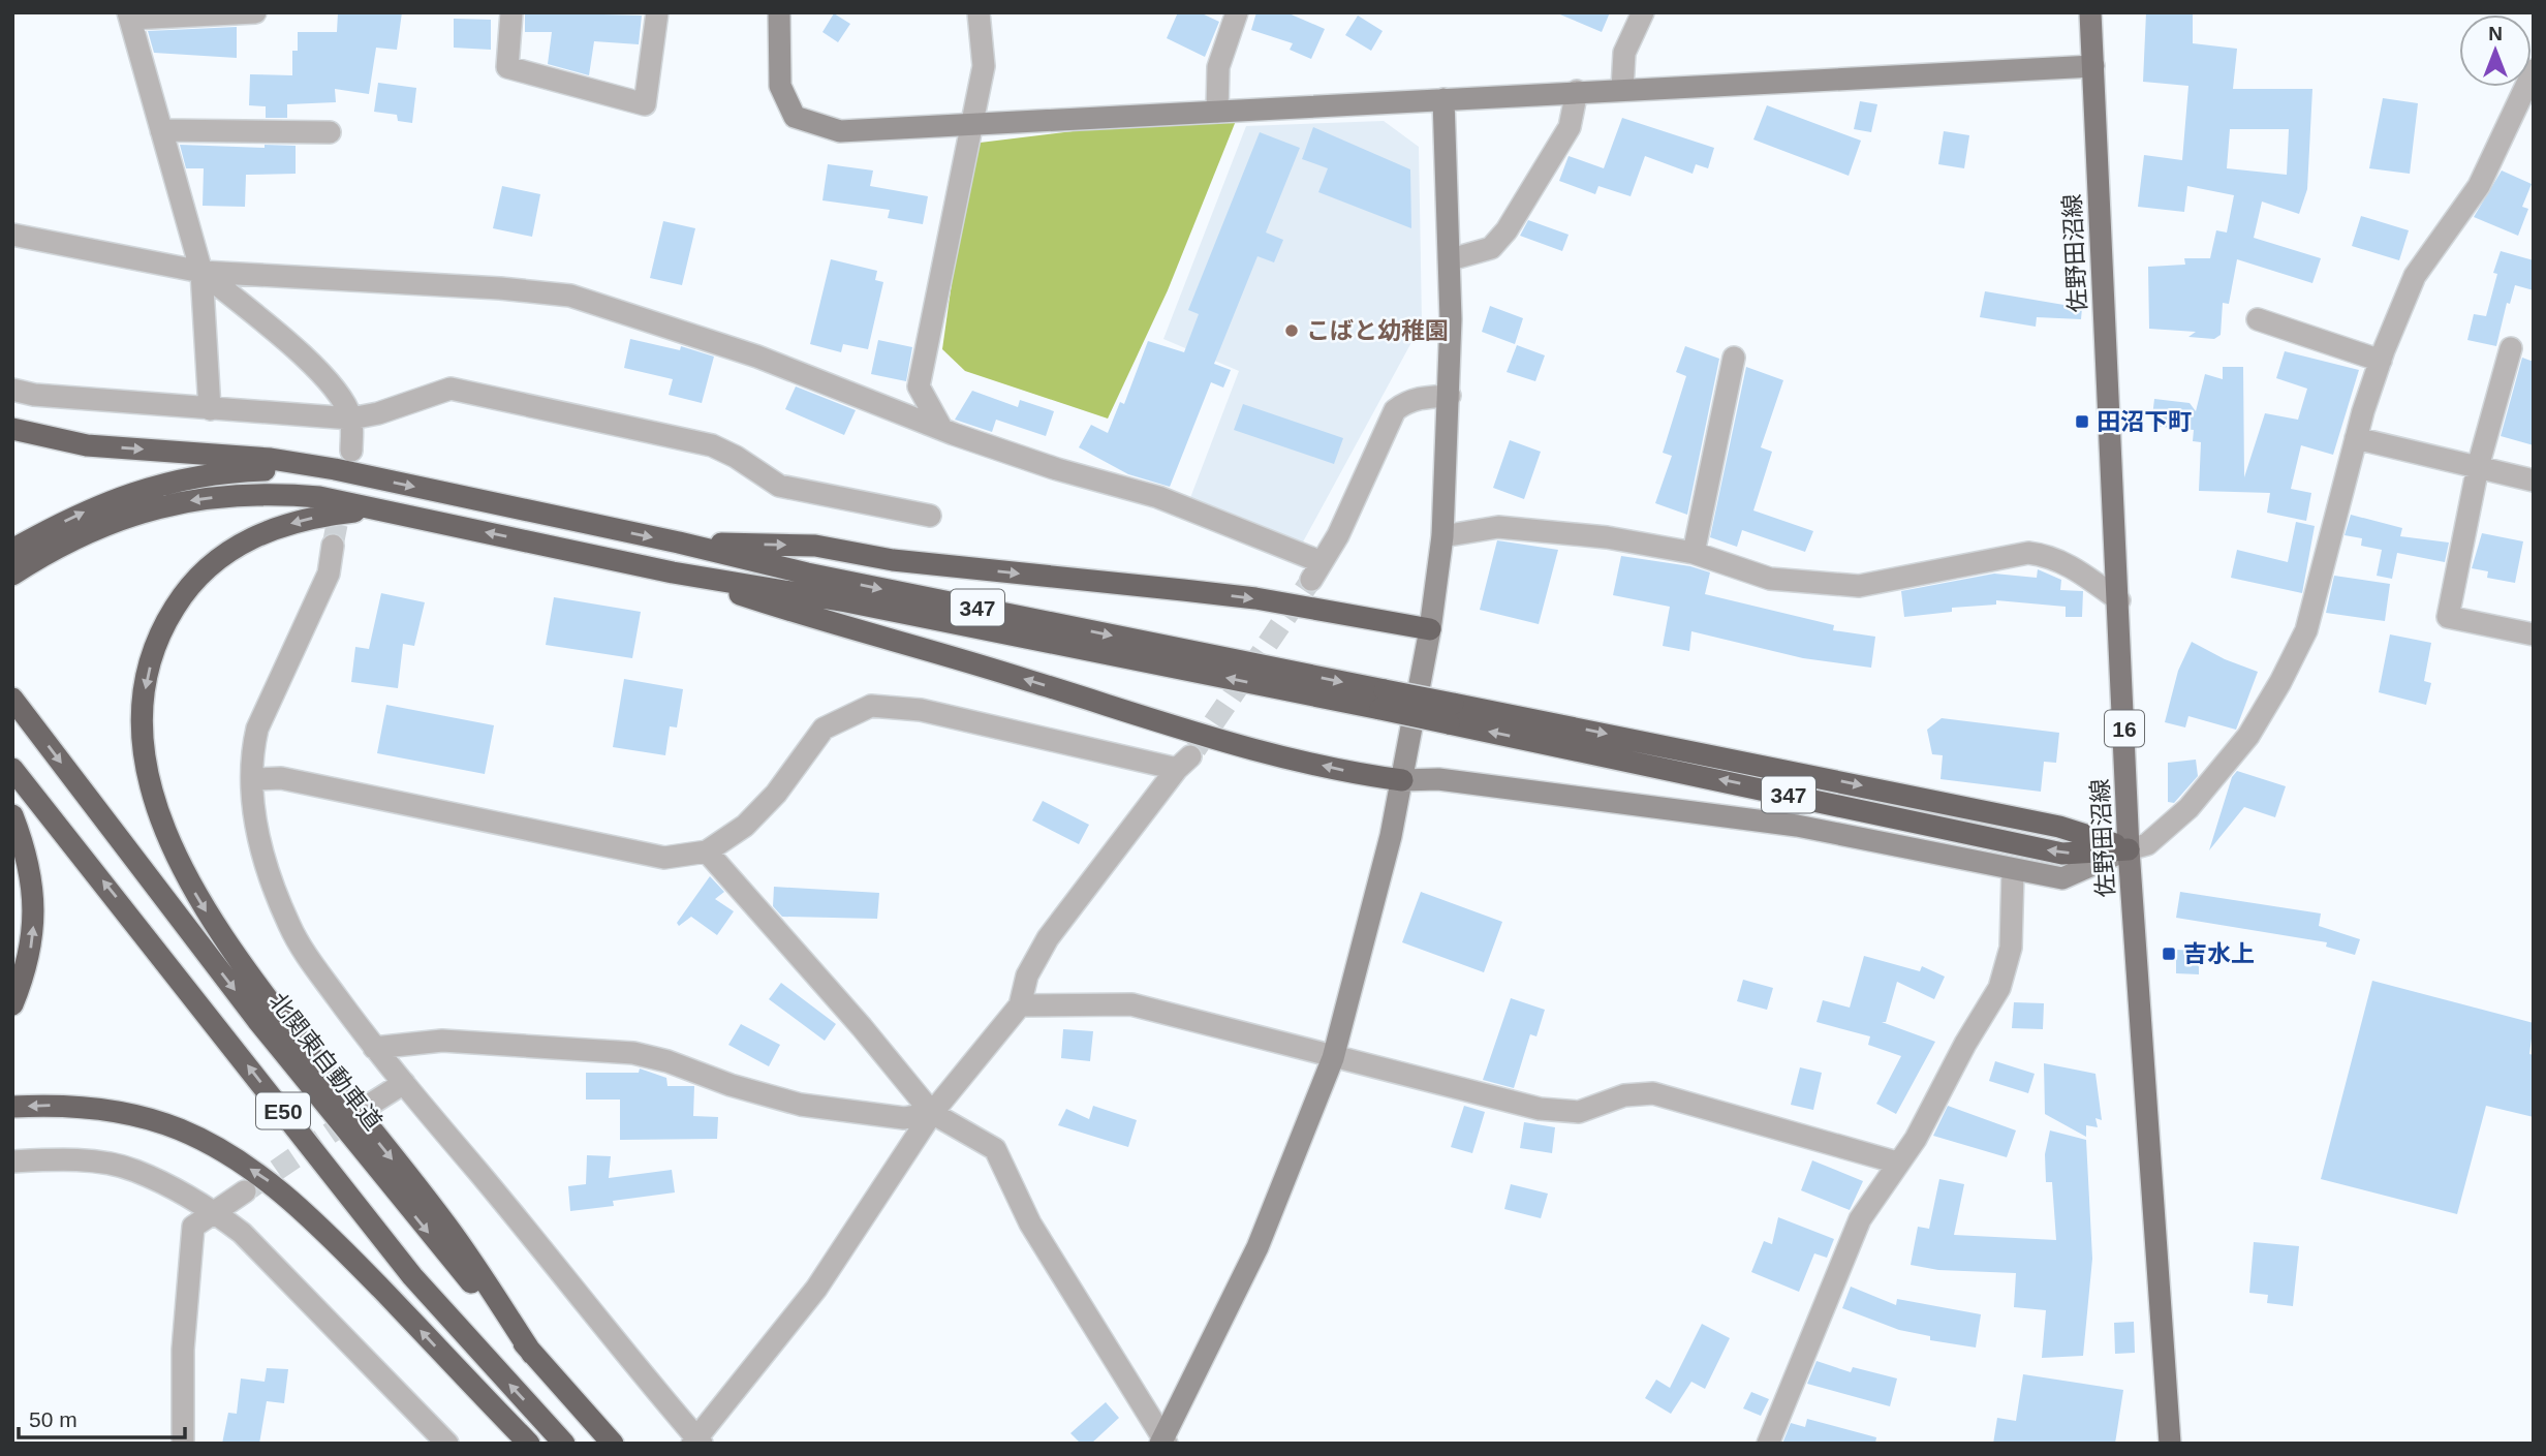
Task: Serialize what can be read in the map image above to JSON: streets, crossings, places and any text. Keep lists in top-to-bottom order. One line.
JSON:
{"streets":{"highway":["347","北関東自動車道","E50"],"main road":["佐野田沼線","16"]},"crossings":[["佐野田沼線","347"]],"places":{"other":["こばと幼稚園"],"transit":["田沼下町","吉水上"]},"scale_bar":"50 m","north":"top"}
